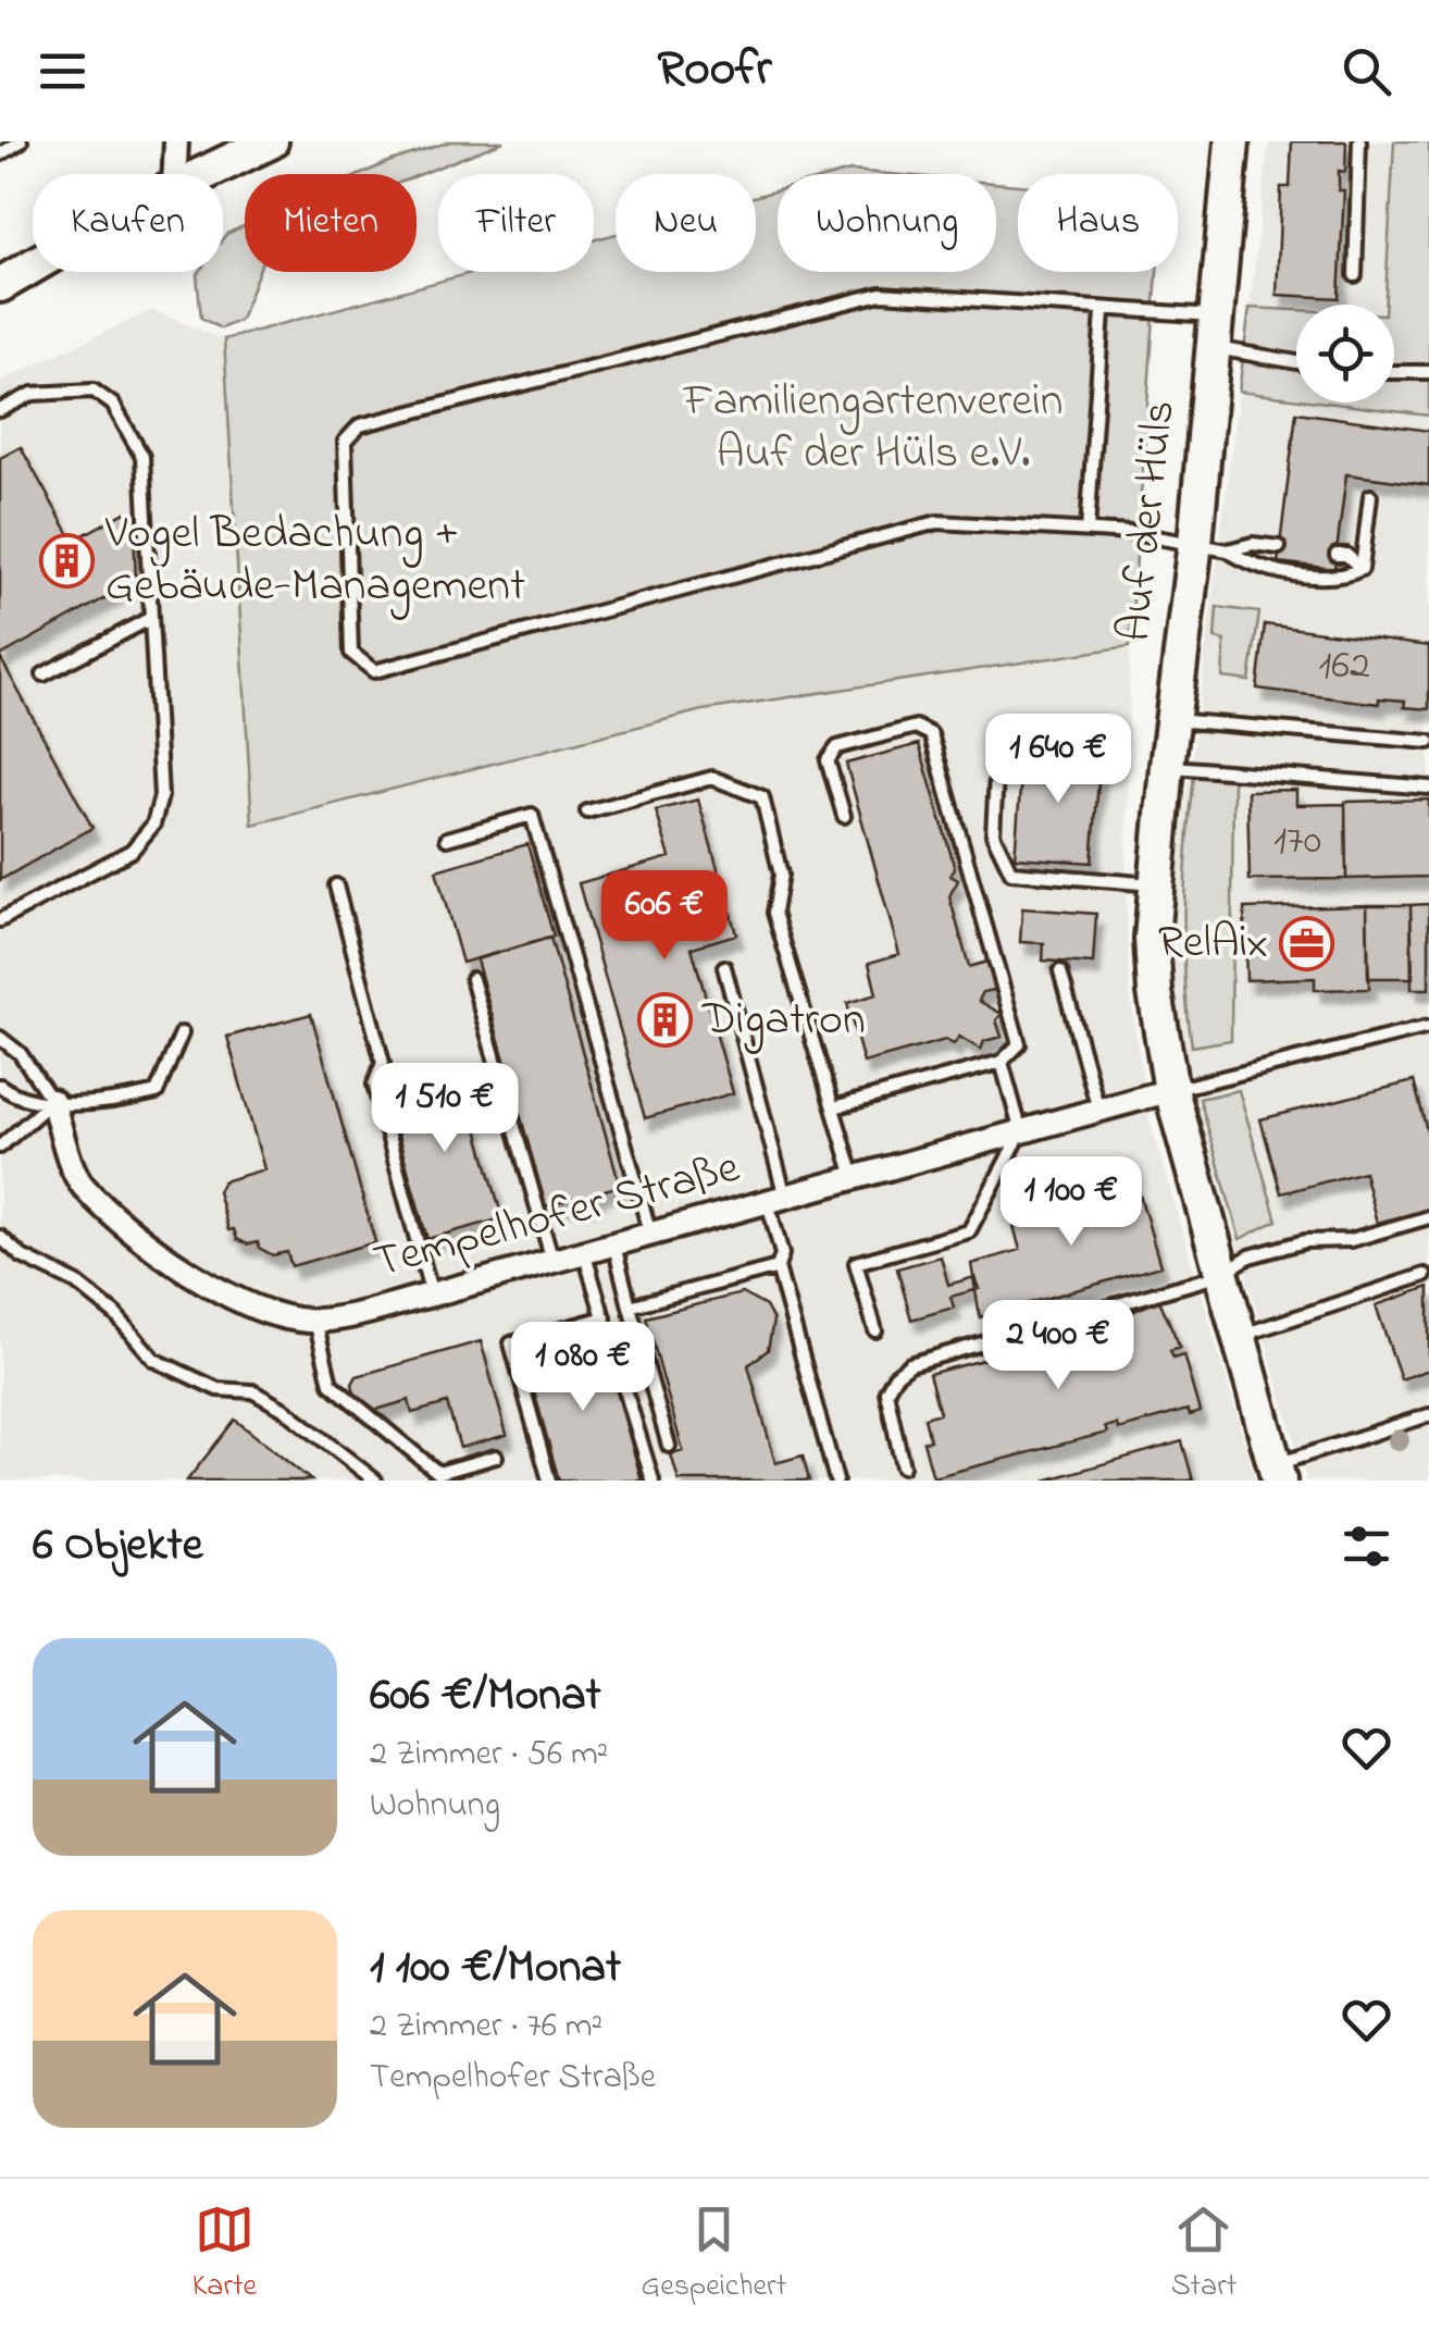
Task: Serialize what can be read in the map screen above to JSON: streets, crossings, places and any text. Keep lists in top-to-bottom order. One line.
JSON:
{"streets":{"street":["Auf der Hüls","Tempelhofer Straße"]},"crossings":[["Auf der Hüls","Tempelhofer Straße"]],"parks":["Familiengartenverein Auf der Hüls e.V."],"places":{"building":["Vogel Bedachung + Gebäude-Management","Digatron"],"office":["RelAix"]},"house_numbers":["162","170"],"page":{"header":"Roofr","chip":["Kaufen","Mieten","Filter","Neu","Wohnung","Haus"],"price":["1 640 €","606 €","1 510 €","1 100 €","2 400 €","1 080 €"],"heading":"6 Objekte","list":[{"name":"606 €/Monat","note":"2 Zimmer · 56 m² · Wohnung"},{"name":"1 100 €/Monat","note":"2 Zimmer · 76 m² · Tempelhofer Straße"}],"tabs":["Karte","Gespeichert","Start"]}}
